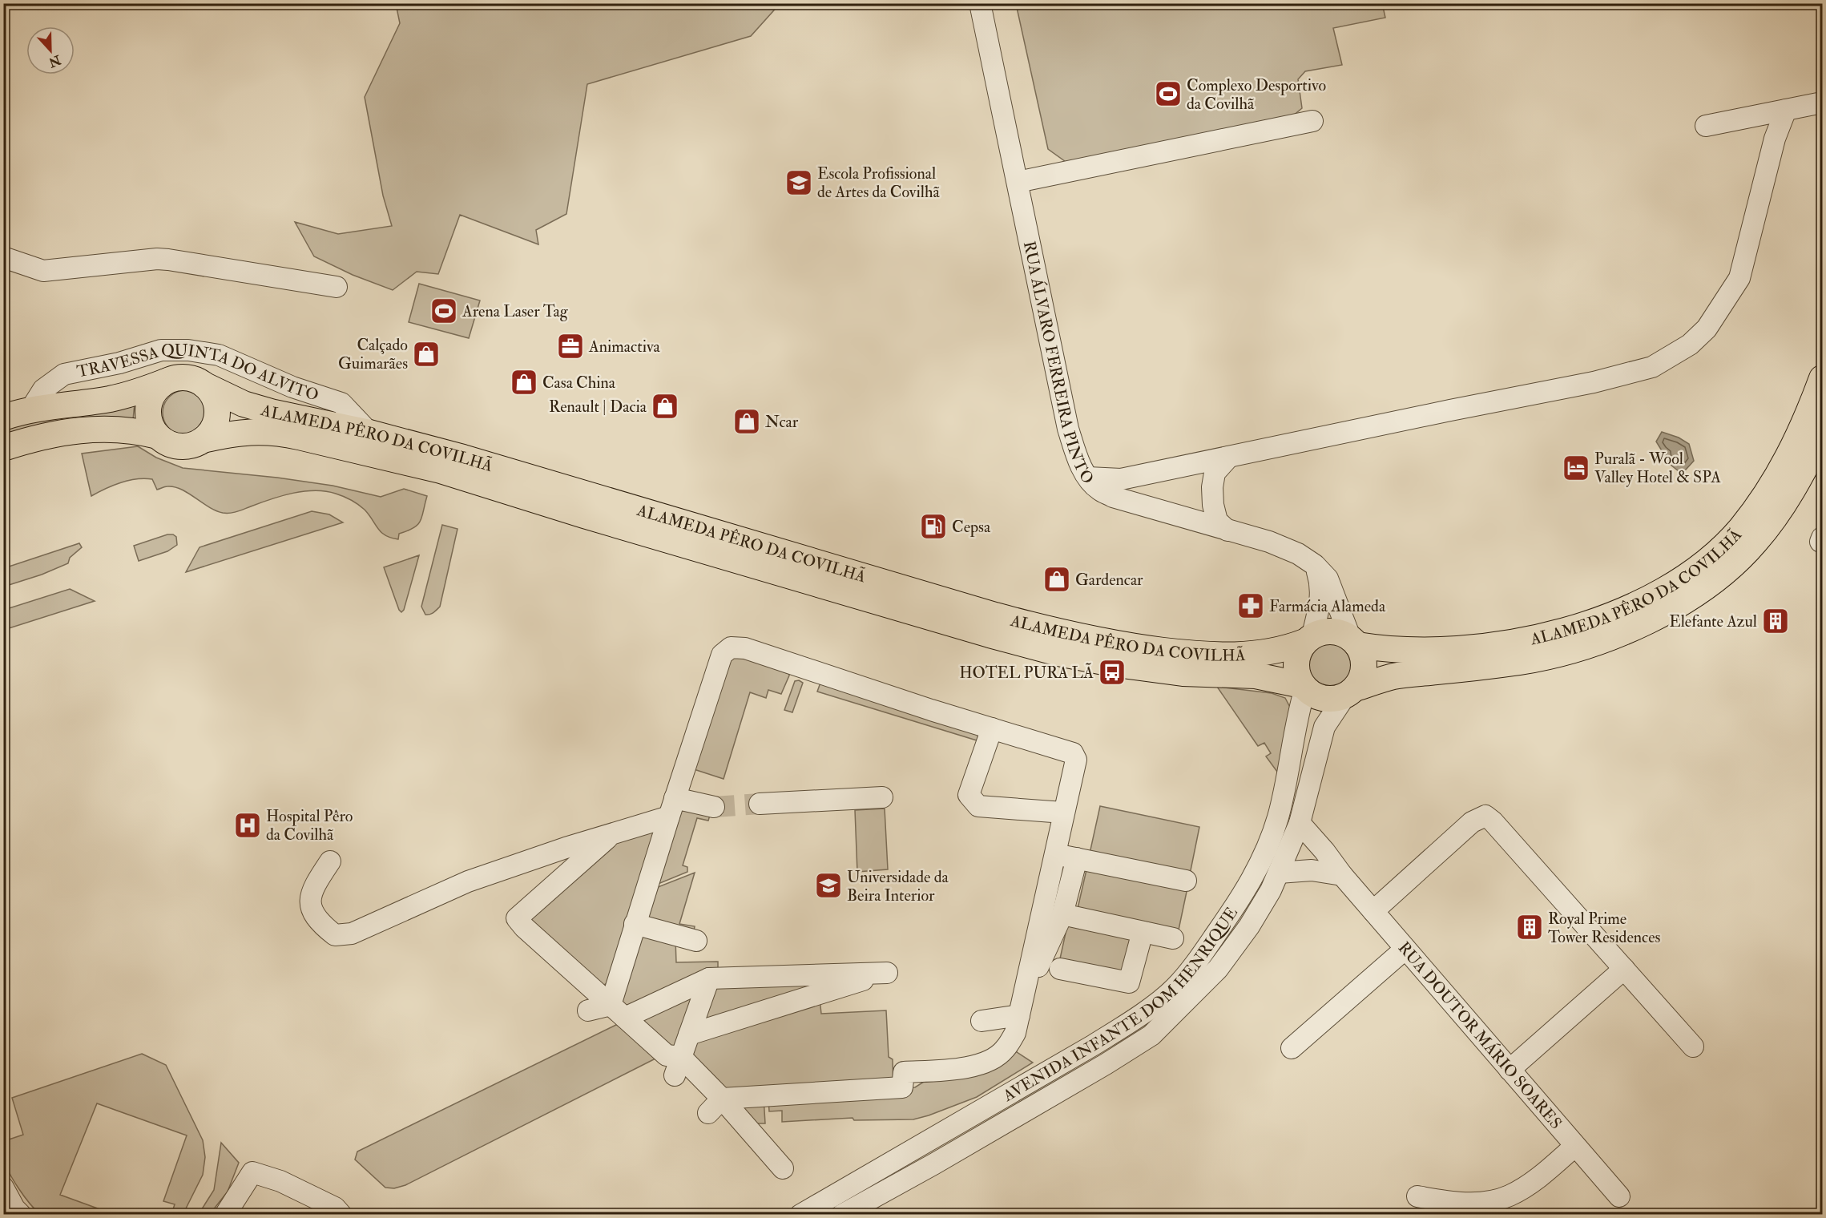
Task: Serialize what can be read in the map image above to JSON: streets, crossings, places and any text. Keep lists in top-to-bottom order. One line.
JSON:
{"streets":{"main road":["ALAMEDA PÊRO DA COVILHÃ"],"street":["RUA ÁLVARO FERREIRA PINTO","TRAVESSA QUINTA DO ALVITO","AVENIDA INFANTE DOM HENRIQUE","RUA DOUTOR MÁRIO SOARES"]},"crossings":[["RUA ÁLVARO FERREIRA PINTO","ALAMEDA PÊRO DA COVILHÃ"],["RUA ÁLVARO FERREIRA PINTO","AVENIDA INFANTE DOM HENRIQUE"],["TRAVESSA QUINTA DO ALVITO","ALAMEDA PÊRO DA COVILHÃ"],["ALAMEDA PÊRO DA COVILHÃ","AVENIDA INFANTE DOM HENRIQUE"],["AVENIDA INFANTE DOM HENRIQUE","RUA DOUTOR MÁRIO SOARES"]],"places":{"sports":["Complexo Desportivo da Covilhã","Arena Laser Tag"],"school or university":["Escola Profissional de Artes da Covilhã","Universidade da Beira Interior"],"office":["Animactiva"],"shop":["Calçado Guimarães","Casa China","Renault | Dacia","Ncar","Gardencar"],"hotel":["Puralã - Wool Valley Hotel & SPA"],"fuel station":["Cepsa"],"pharmacy":["Farmácia Alameda"],"building":["Elefante Azul","Royal Prime Tower Residences"],"bus stop":["HOTEL PURA LÃ"],"hospital":["Hospital Pêro da Covilhã"]},"north":"bottom"}
